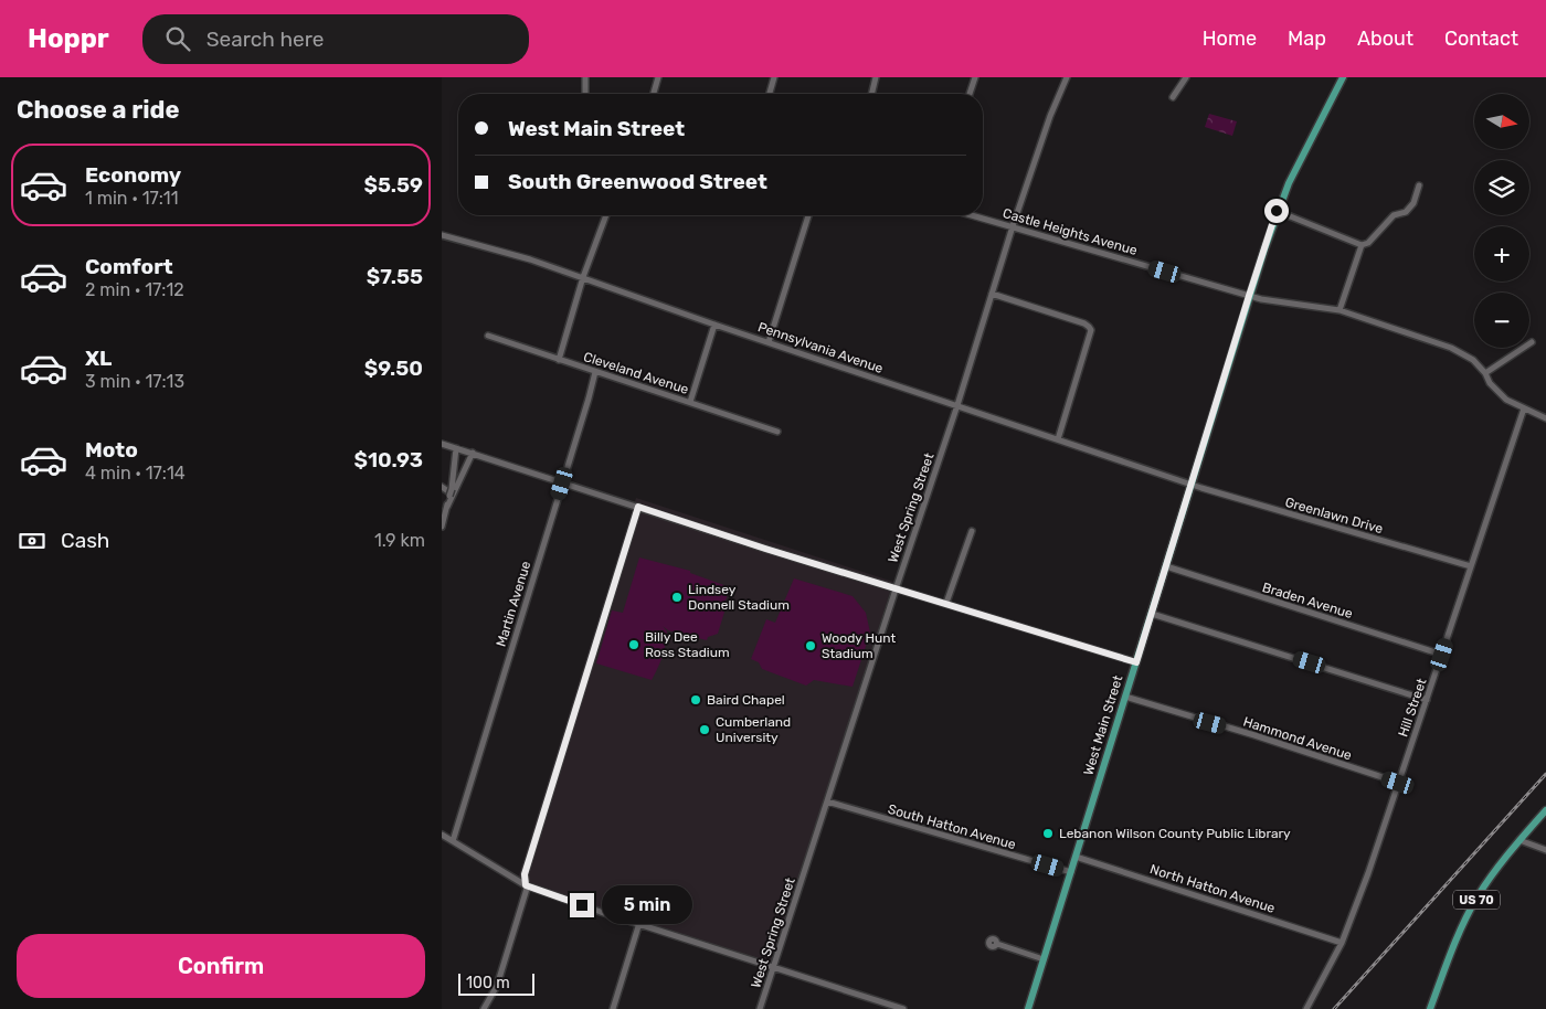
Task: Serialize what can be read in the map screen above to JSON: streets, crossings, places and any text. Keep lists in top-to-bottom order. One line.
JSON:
{"streets":{"main road":["West Main Street","US 70"],"street":["Castle Heights Avenue","Pennsylvania Avenue","Cleveland Avenue","West Spring Street","Greenlawn Drive","Braden Avenue","Martin Avenue","Hill Street","Hammond Avenue","South Hatton Avenue","North Hatton Avenue"]},"crossings":[["Castle Heights Avenue","West Spring Street"],["Castle Heights Avenue","Hill Street"],["Castle Heights Avenue","West Main Street"],["Pennsylvania Avenue","West Spring Street"],["Pennsylvania Avenue","Greenlawn Drive"],["Pennsylvania Avenue","West Main Street"],["Cleveland Avenue","Martin Avenue"],["West Spring Street","South Hatton Avenue"],["Greenlawn Drive","Hill Street"],["Greenlawn Drive","West Main Street"],["Braden Avenue","Hill Street"],["Braden Avenue","West Main Street"],["Hill Street","Hammond Avenue"],["Hill Street","North Hatton Avenue"],["West Main Street","Hammond Avenue"],["West Main Street","South Hatton Avenue"],["West Main Street","North Hatton Avenue"]],"places":["Lindsey Donnell Stadium","Billy Dee Ross Stadium","Woody Hunt Stadium","Baird Chapel","Cumberland University","Lebanon Wilson County Public Library"],"scale_bar":"100 m","north":"right","page":{"header":"Hoppr","search":"Search here","nav":["Home","Map","About","Contact"],"heading":"Choose a ride","map_buttons":["+","−"],"banner":["West Main Street","South Greenwood Street"],"list":[{"name":"Economy","note":"1 min · 17:11","value":"$5.59"},{"name":"Comfort","note":"2 min · 17:12","value":"$7.55"},{"name":"XL","note":"3 min · 17:13","value":"$9.50"},{"name":"Moto","note":"4 min · 17:14","value":"$10.93"}],"pay":["Cash","1.9 km"],"bubble":"5 min","buttons":"Confirm","scale":"100 m"}}
